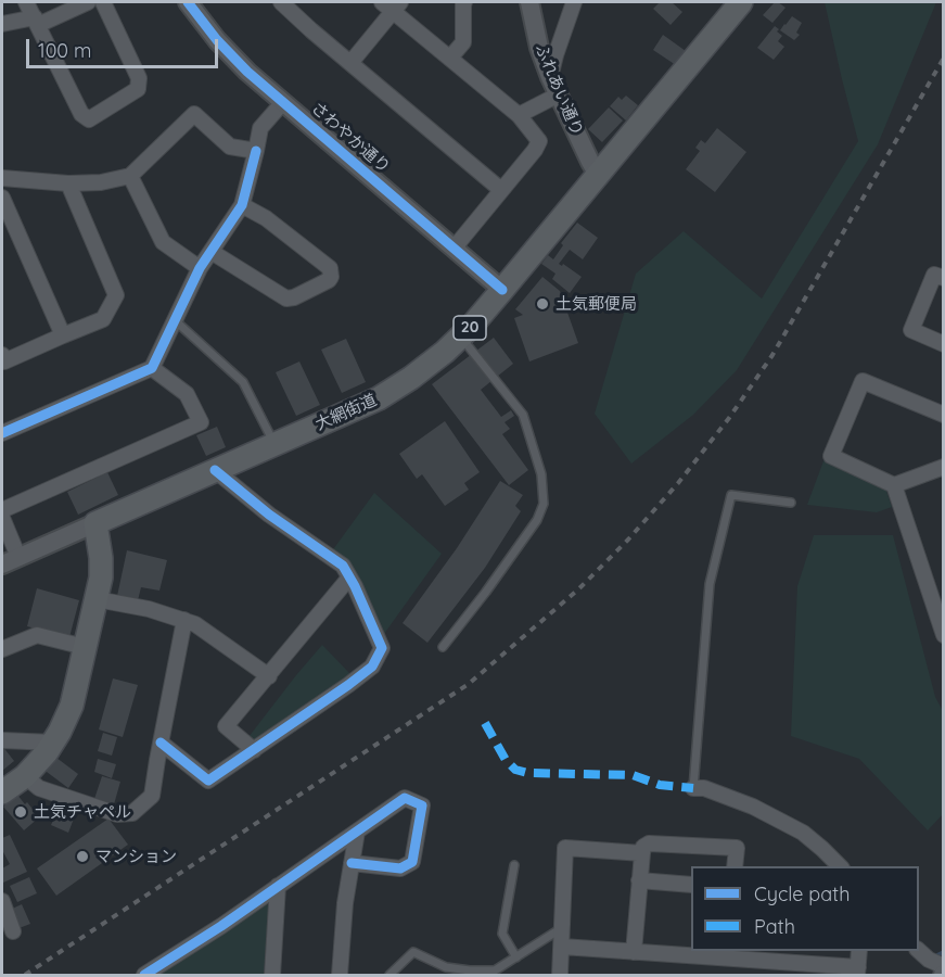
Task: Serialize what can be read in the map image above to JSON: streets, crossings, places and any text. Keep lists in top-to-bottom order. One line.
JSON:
{"streets":{"main road":["20","大網街道"],"street":["ふれあい通り","さわやか通り"]},"crossings":[["ふれあい通り","大網街道"],["さわやか通り","大網街道"]],"places":["土気郵便局","土気チャペル","マンション"],"legend":["Cycle path","Path"],"scale_bar":"100 m"}
